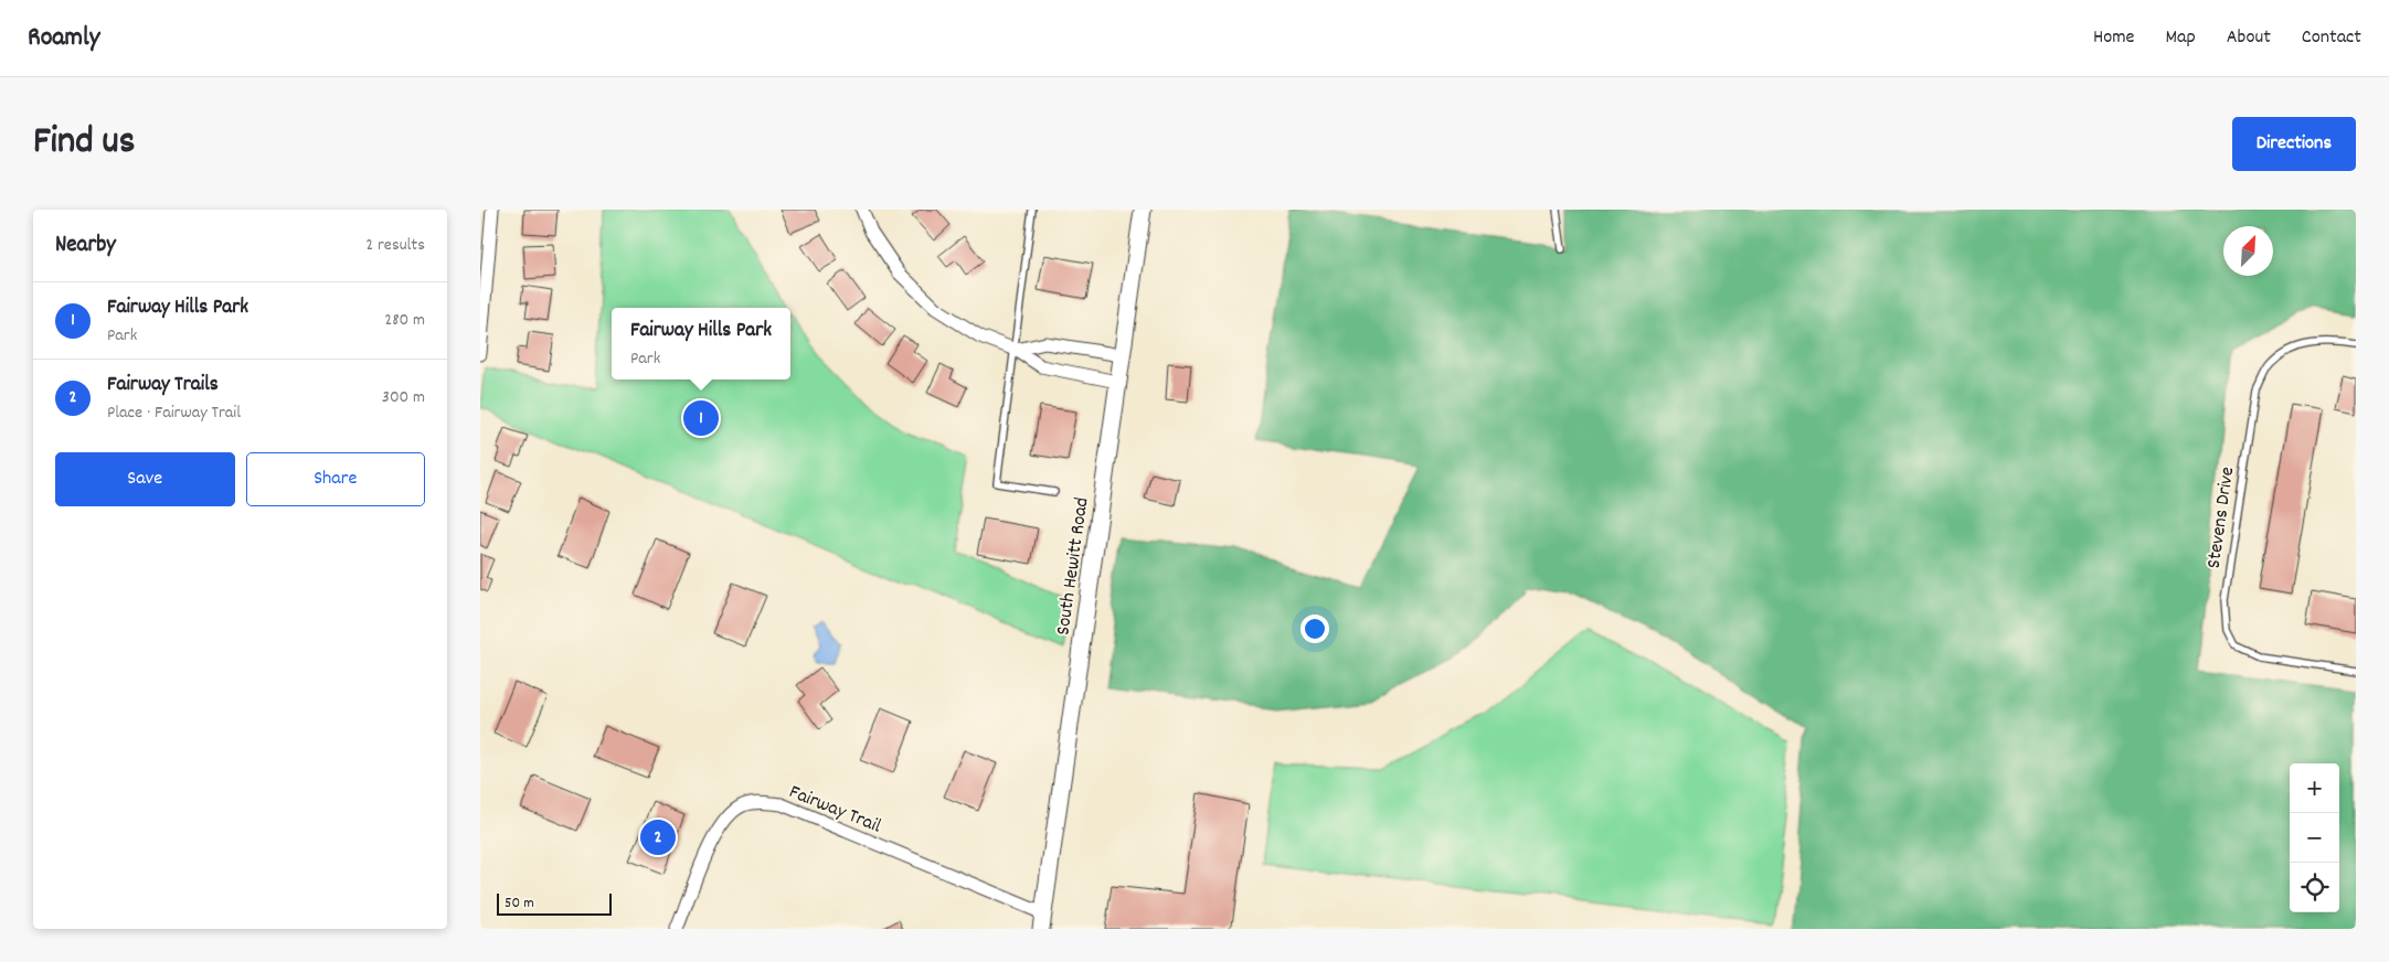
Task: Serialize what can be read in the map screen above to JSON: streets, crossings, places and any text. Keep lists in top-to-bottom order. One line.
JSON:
{"streets":{"main road":["South Hewitt Road"],"street":["Fairway Trail"],"lane":["Stevens Drive"]},"crossings":[["South Hewitt Road","Fairway Trail"]],"scale_bar":"50 m","north":"top right","page":{"header":"Roamly","nav":["Home","Map","About","Contact"],"title":"Find us","buttons":["Directions",["Save","Share"]],"heading":["Nearby","2 results"],"list":[{"mark":"1","name":"Fairway Hills Park","note":"Park","value":"280 m"},{"mark":"2","name":"Fairway Trails","note":"Place · Fairway Trail","value":"300 m"}],"popup":["Fairway Hills Park","Park"],"pins":["1","2"],"map_buttons":["+","−"],"scale":"50 m"}}
